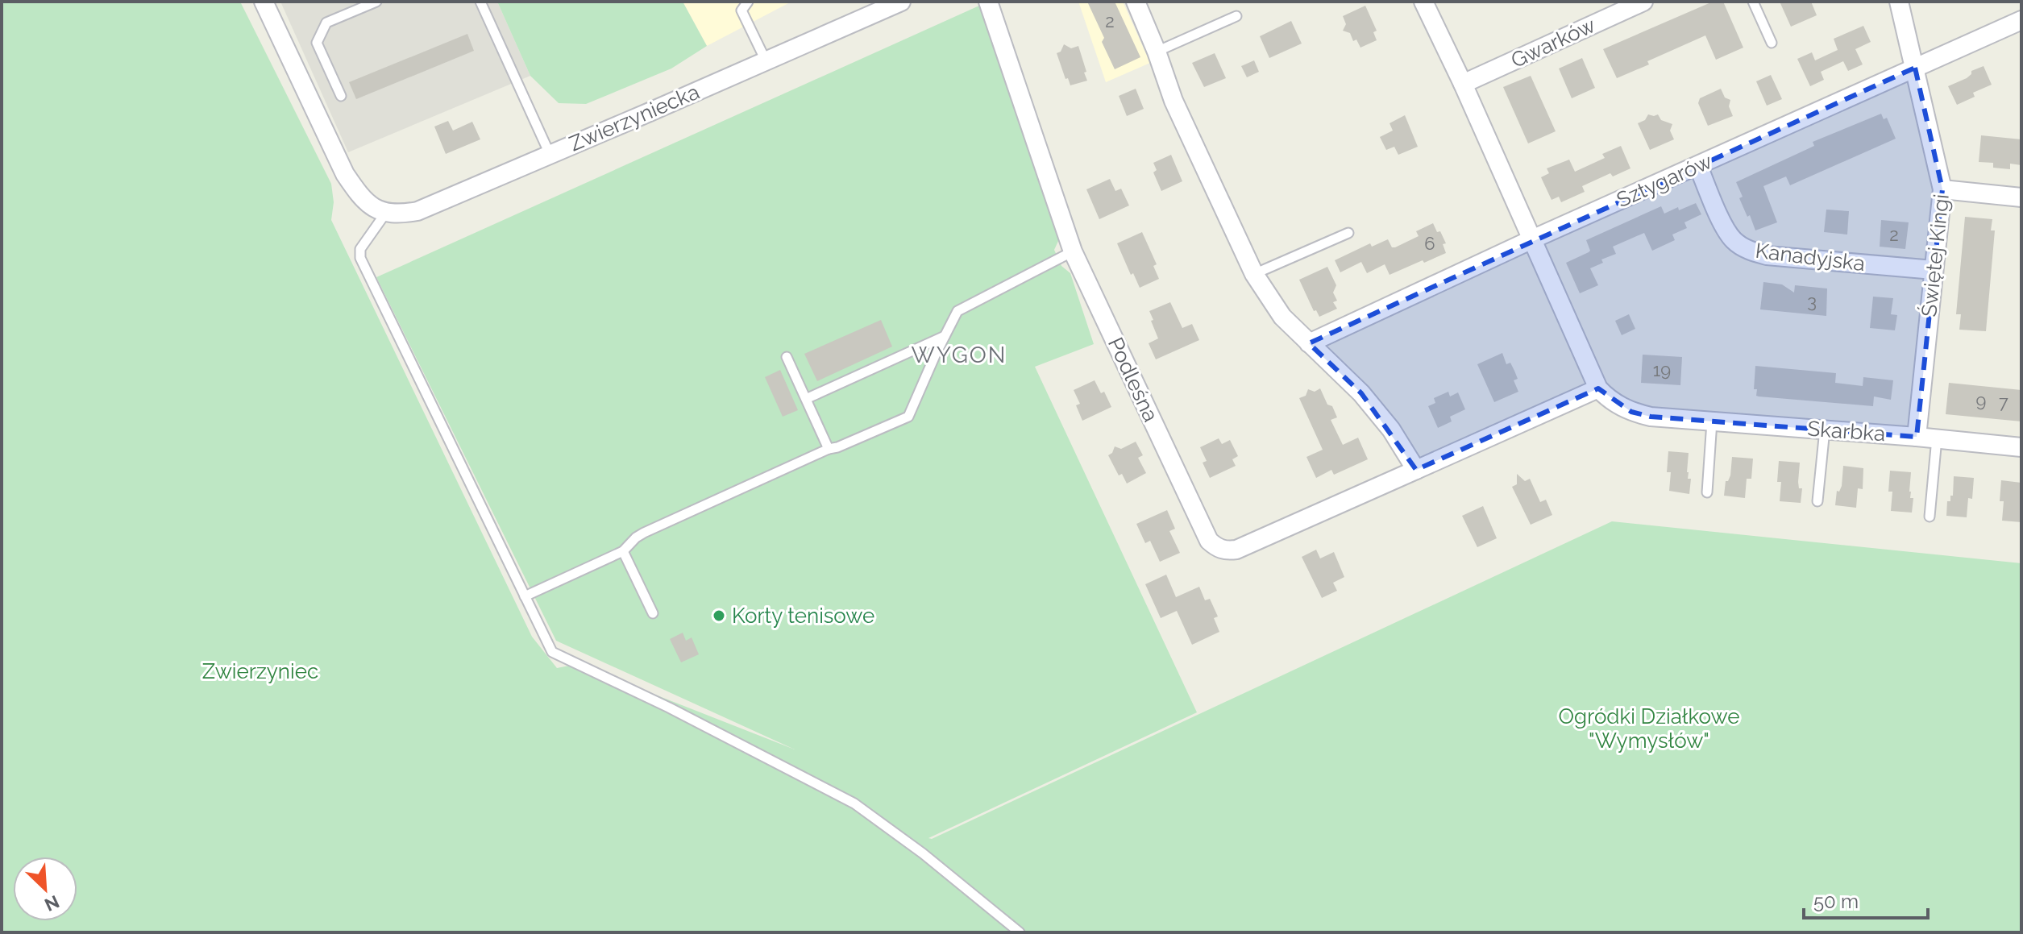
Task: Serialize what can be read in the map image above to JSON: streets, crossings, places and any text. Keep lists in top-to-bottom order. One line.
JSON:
{"streets":{"street":["Gwarków","Zwierzyniecka","Sztygarów","Świętej Kingi","Kanadyjska","Podleśna","Skarbka"]},"crossings":[["Sztygarów","Świętej Kingi"],["Sztygarów","Kanadyjska"],["Świętej Kingi","Kanadyjska"],["Świętej Kingi","Skarbka"]],"districts":["WYGON"],"parks":["Zwierzyniec","Ogródki Działkowe \"Wymysłów\""],"places":["Korty tenisowe"],"house_numbers":["2","2","6","3","19","9","7"],"scale_bar":"50 m","north":"bottom right"}
